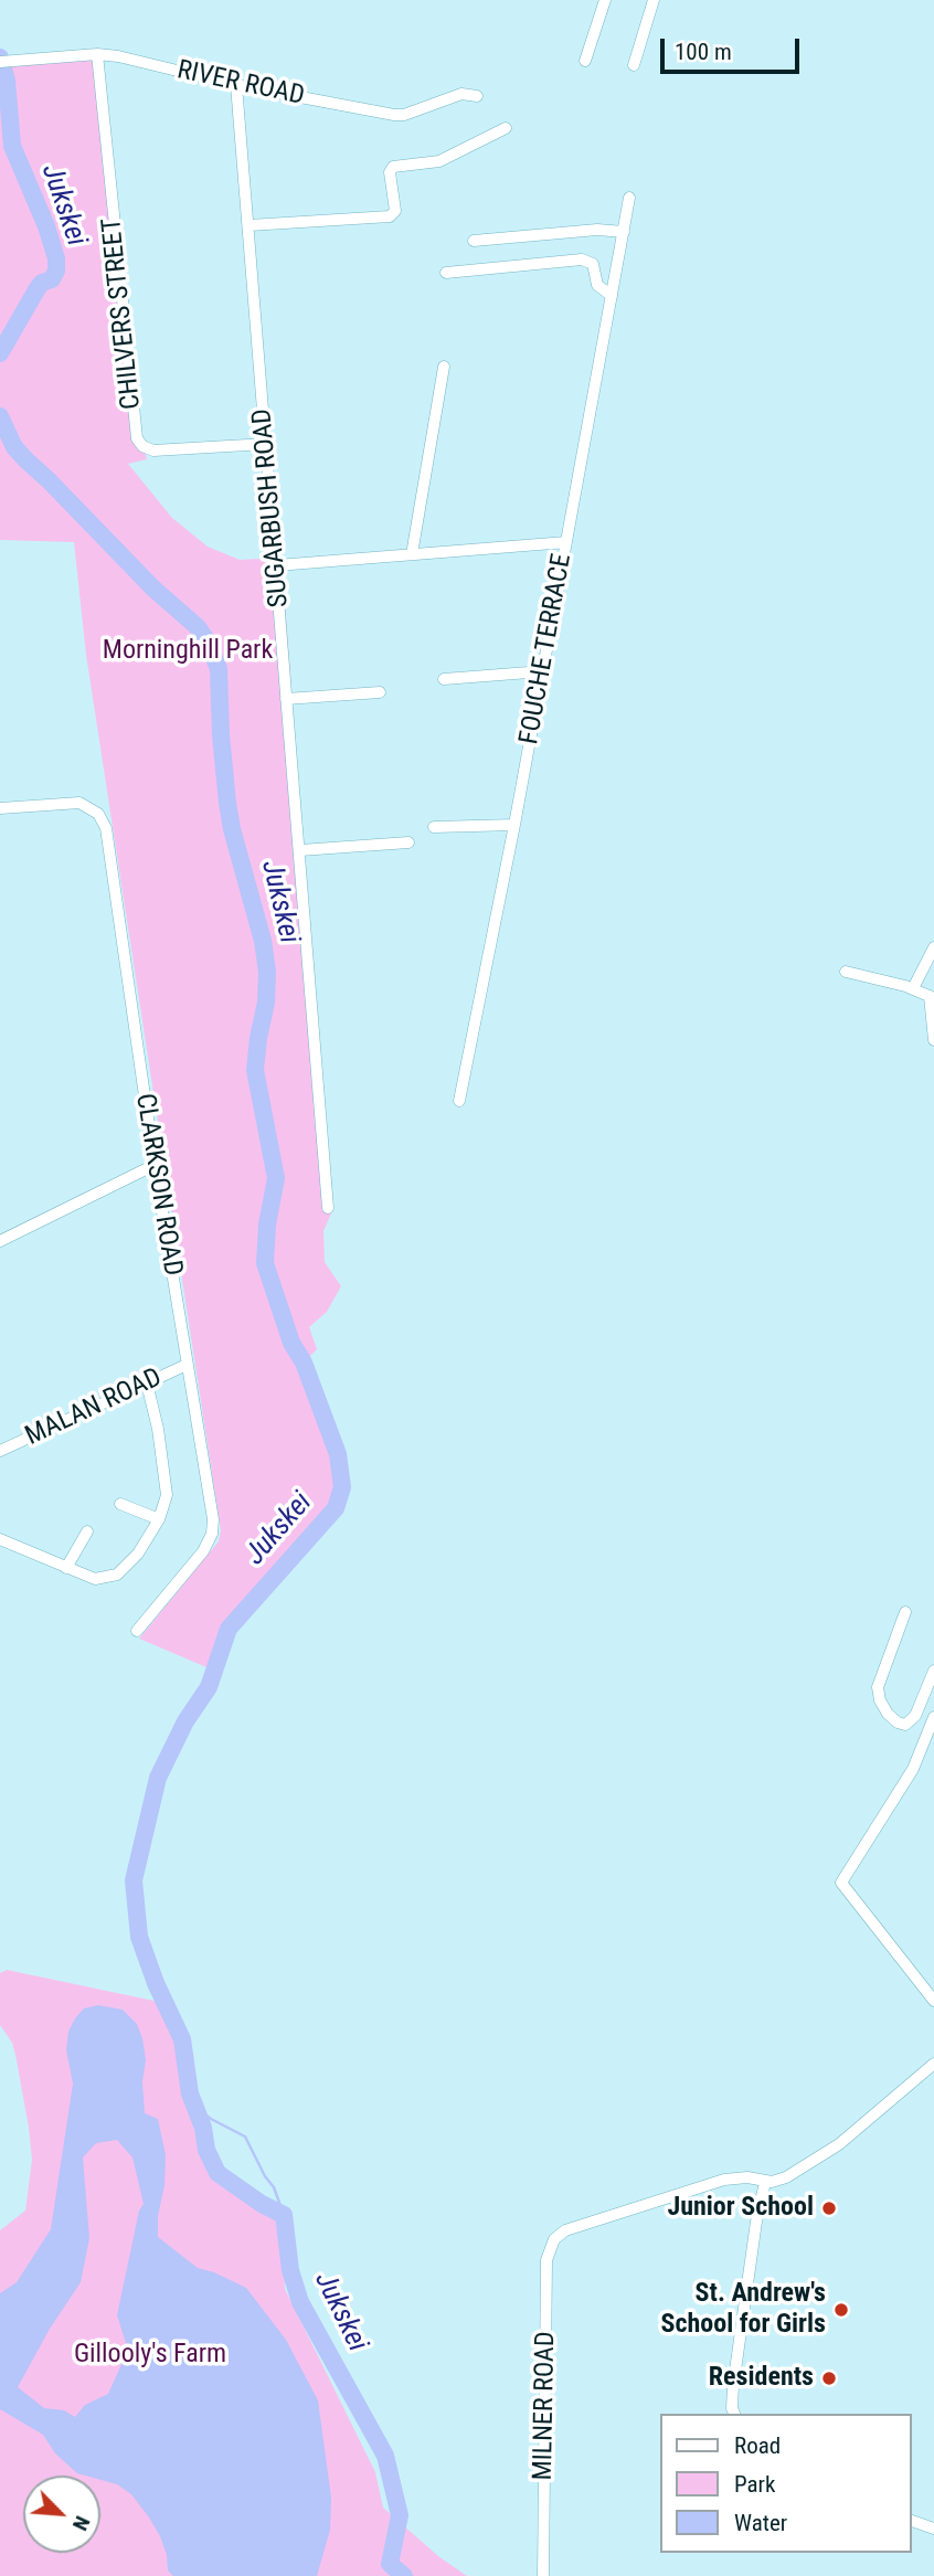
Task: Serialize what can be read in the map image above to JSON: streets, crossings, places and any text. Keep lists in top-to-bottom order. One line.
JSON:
{"streets":{"street":["RIVER ROAD","CHILVERS STREET","SUGARBUSH ROAD","FOUCHE TERRACE","CLARKSON ROAD","MALAN ROAD","MILNER ROAD"]},"crossings":[["RIVER ROAD","CHILVERS STREET"],["RIVER ROAD","SUGARBUSH ROAD"],["CHILVERS STREET","SUGARBUSH ROAD"],["CLARKSON ROAD","MALAN ROAD"]],"water":["Jukskei"],"parks":["Morninghill Park","Gillooly's Farm"],"places":["Junior School","St. Andrew's School for Girls","Residents"],"legend":["Road","Park","Water"],"scale_bar":"100 m","north":"bottom right"}
